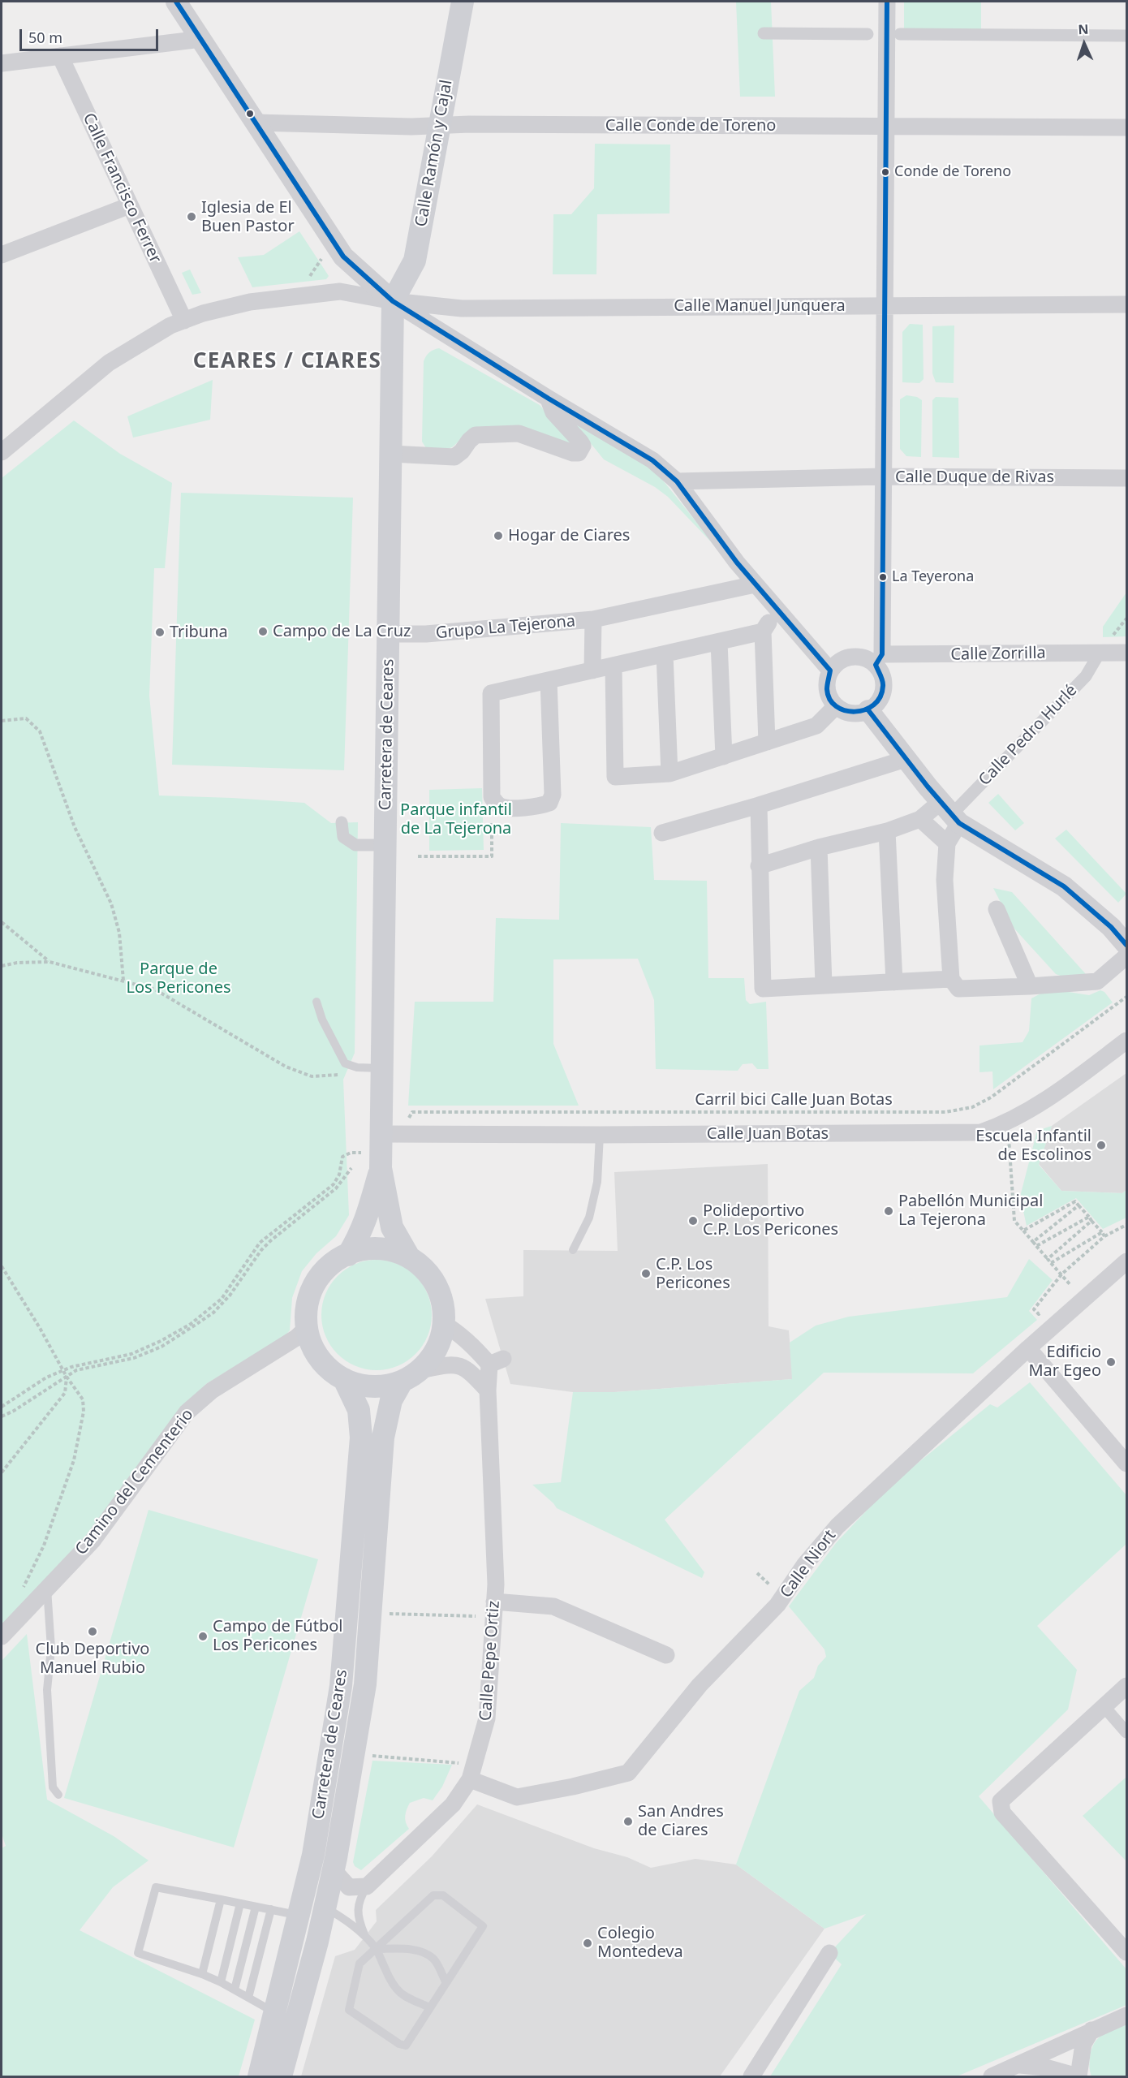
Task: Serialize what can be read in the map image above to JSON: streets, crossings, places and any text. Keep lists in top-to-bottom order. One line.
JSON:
{"streets":{"main road":["Calle Ramón y Cajal","Carretera de Ceares"],"street":["Calle Conde de Toreno","Calle Francisco Ferrer","Calle Manuel Junquera","Calle Duque de Rivas","Grupo La Tejerona","Calle Zorrilla","Calle Pedro Hurlé","Calle Juan Botas","Camino del Cementerio","Calle Niort","Calle Pepe Ortiz"],"path":["Carril bici Calle Juan Botas"]},"crossings":[["Calle Conde de Toreno","Calle Ramón y Cajal"],["Calle Ramón y Cajal","Calle Manuel Junquera"],["Calle Ramón y Cajal","Carretera de Ceares"],["Calle Francisco Ferrer","Calle Manuel Junquera"],["Calle Manuel Junquera","Carretera de Ceares"],["Grupo La Tejerona","Carretera de Ceares"],["Calle Zorrilla","Calle Pedro Hurlé"],["Carretera de Ceares","Calle Juan Botas"],["Carretera de Ceares","Camino del Cementerio"],["Carretera de Ceares","Calle Pepe Ortiz"],["Carril bici Calle Juan Botas","Calle Juan Botas"],["Camino del Cementerio","Calle Pepe Ortiz"],["Calle Niort","Calle Pepe Ortiz"]],"districts":["CEARES / CIARES"],"parks":["Parque infantil de La Tejerona","Parque de Los Pericones"],"places":["Conde de Toreno","Iglesia de El Buen Pastor","Hogar de Ciares","La Teyerona","Campo de La Cruz","Tribuna","Escuela Infantil de Escolinos","Pabellón Municipal La Tejerona","Polideportivo C.P. Los Pericones","C.P. Los Pericones","Edificio Mar Egeo","Club Deportivo Manuel Rubio","Campo de Fútbol Los Pericones","San Andres de Ciares","Colegio Montedeva"],"scale_bar":"50 m","north":"top"}
